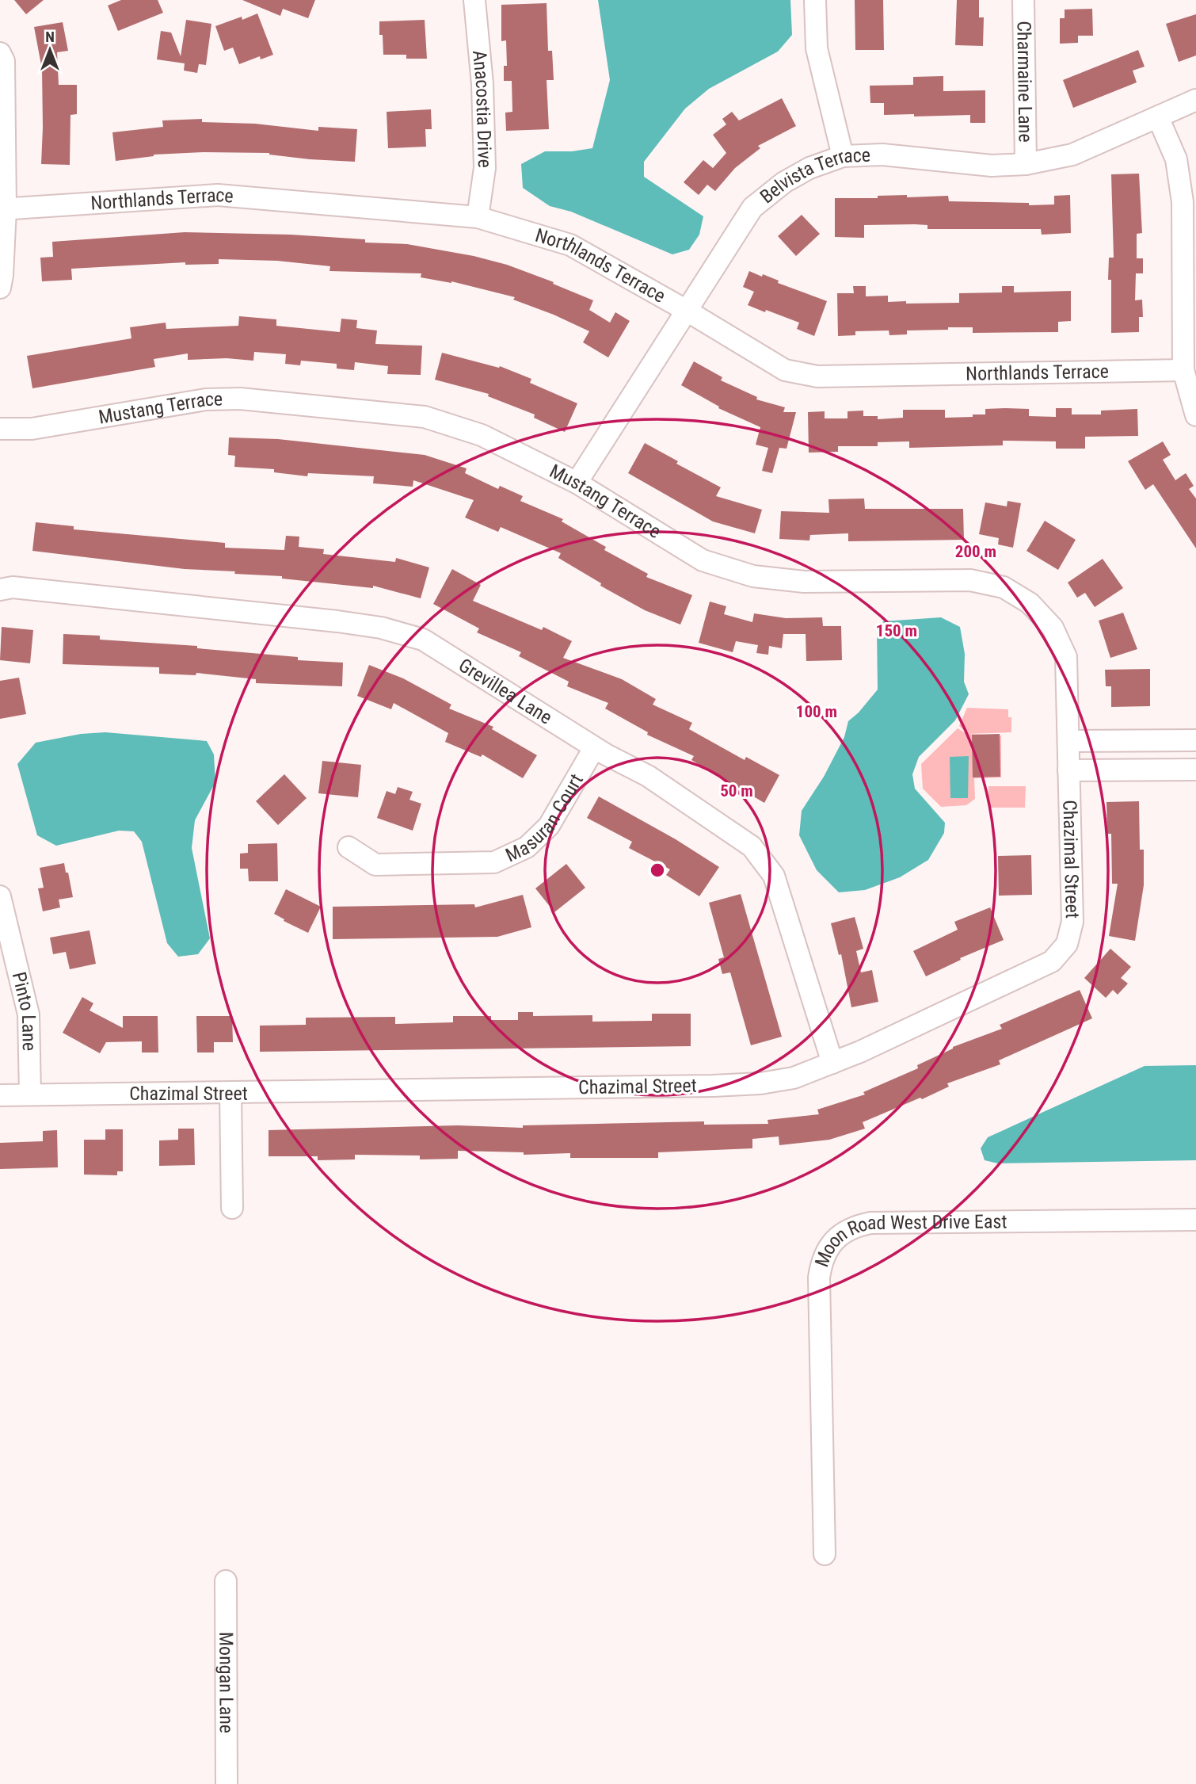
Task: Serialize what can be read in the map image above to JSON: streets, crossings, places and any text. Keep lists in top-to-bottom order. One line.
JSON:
{"streets":{"street":["Charmaine Lane","Anacostia Drive","Belvista Terrace","Northlands Terrace","Mustang Terrace","Grevillea Lane","Masuran Court","Chazimal Street","Pinto Lane","Moon Road West Drive East","Mongan Lane"]},"crossings":[["Charmaine Lane","Belvista Terrace"],["Anacostia Drive","Northlands Terrace"],["Belvista Terrace","Northlands Terrace"],["Belvista Terrace","Mustang Terrace"],["Mustang Terrace","Chazimal Street"],["Grevillea Lane","Masuran Court"],["Grevillea Lane","Chazimal Street"],["Chazimal Street","Pinto Lane"]],"north":"top","rings":["200 m","150 m","100 m","50 m"]}
